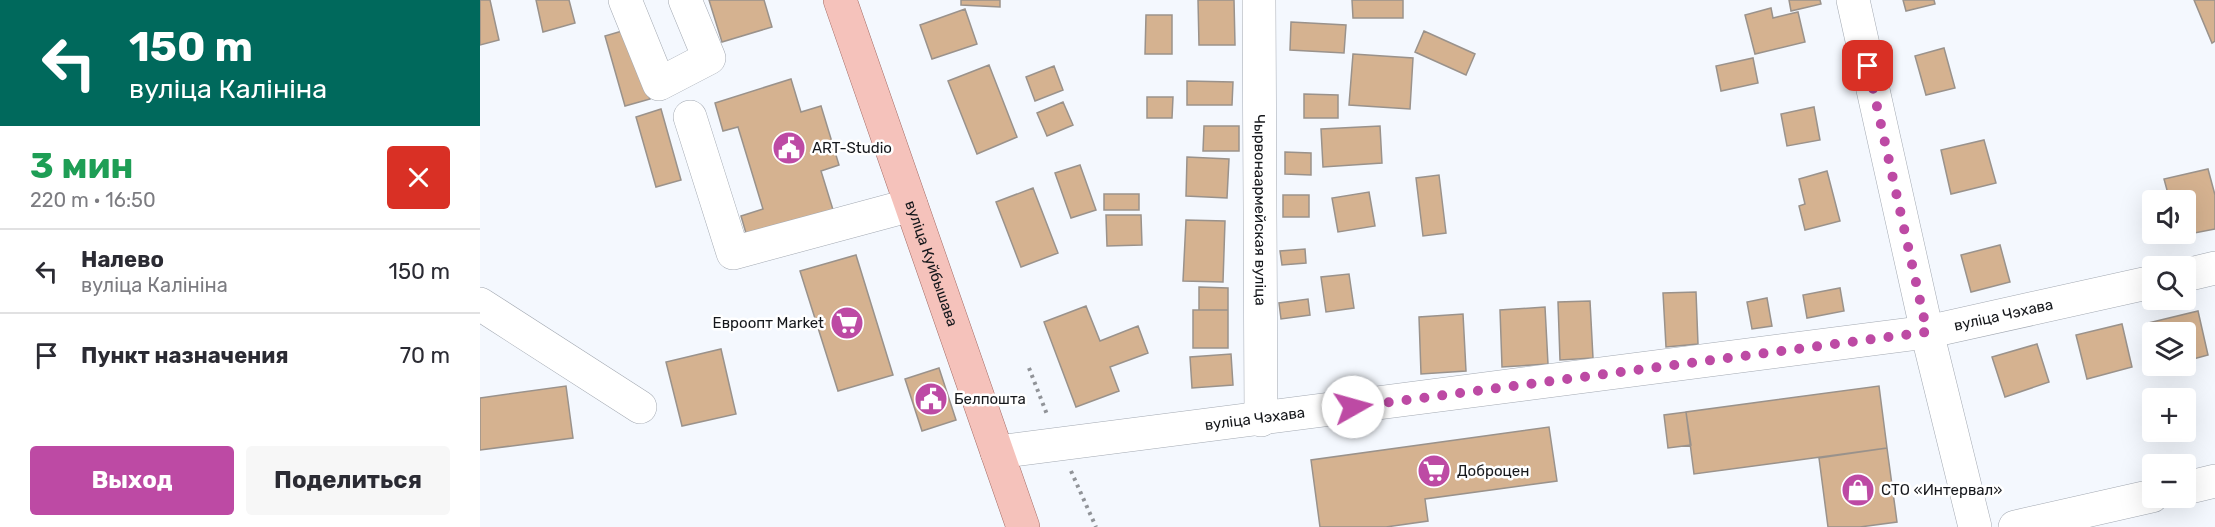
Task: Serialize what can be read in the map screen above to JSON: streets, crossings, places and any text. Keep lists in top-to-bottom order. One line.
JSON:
{"streets":{"main road":["вуліца Куйбышава"],"street":["Чырвонаармейская вуліца","вуліца Чэхава"]},"crossings":[["Чырвонаармейская вуліца","вуліца Чэхава"],["вуліца Куйбышава","вуліца Чэхава"]],"places":{"public building":["ART-Studio","Белпошта"],"supermarket":["Евроопт Market","Доброцен"],"shop":["СТО «Интервал»"]},"page":{"turn":["150 m","вуліца Калініна"],"heading":["3 мин","220 m · 16:50"],"map_buttons":["+","−"],"list":[{"name":"Налево","note":"вуліца Калініна","value":"150 m"},{"name":"Пункт назначения","value":"70 m"}],"buttons":["Выход","Поделиться"]}}
